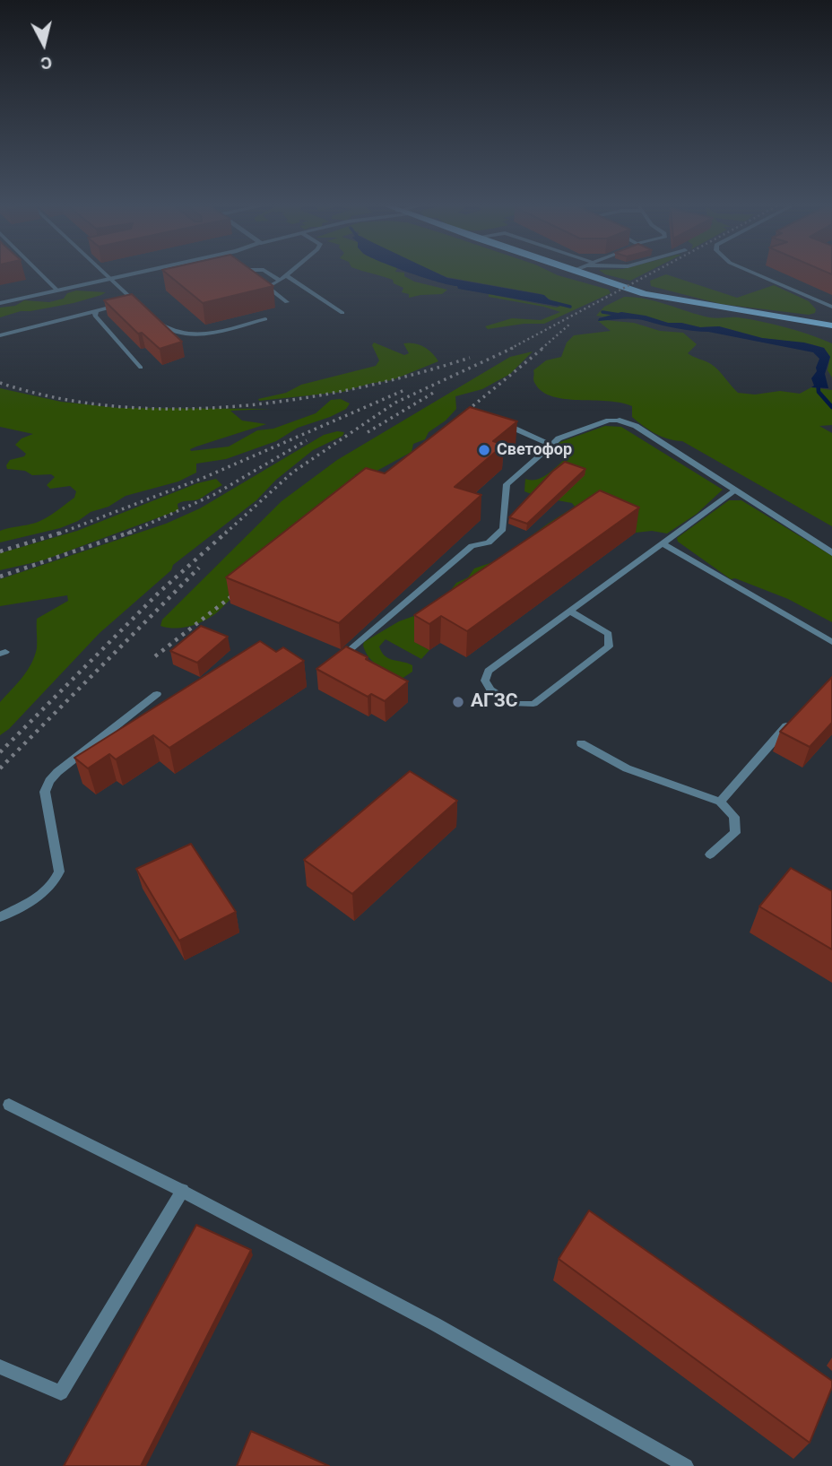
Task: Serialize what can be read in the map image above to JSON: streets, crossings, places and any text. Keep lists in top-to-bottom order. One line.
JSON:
{"places":["Светофор","АГЗС"],"north":"bottom"}
